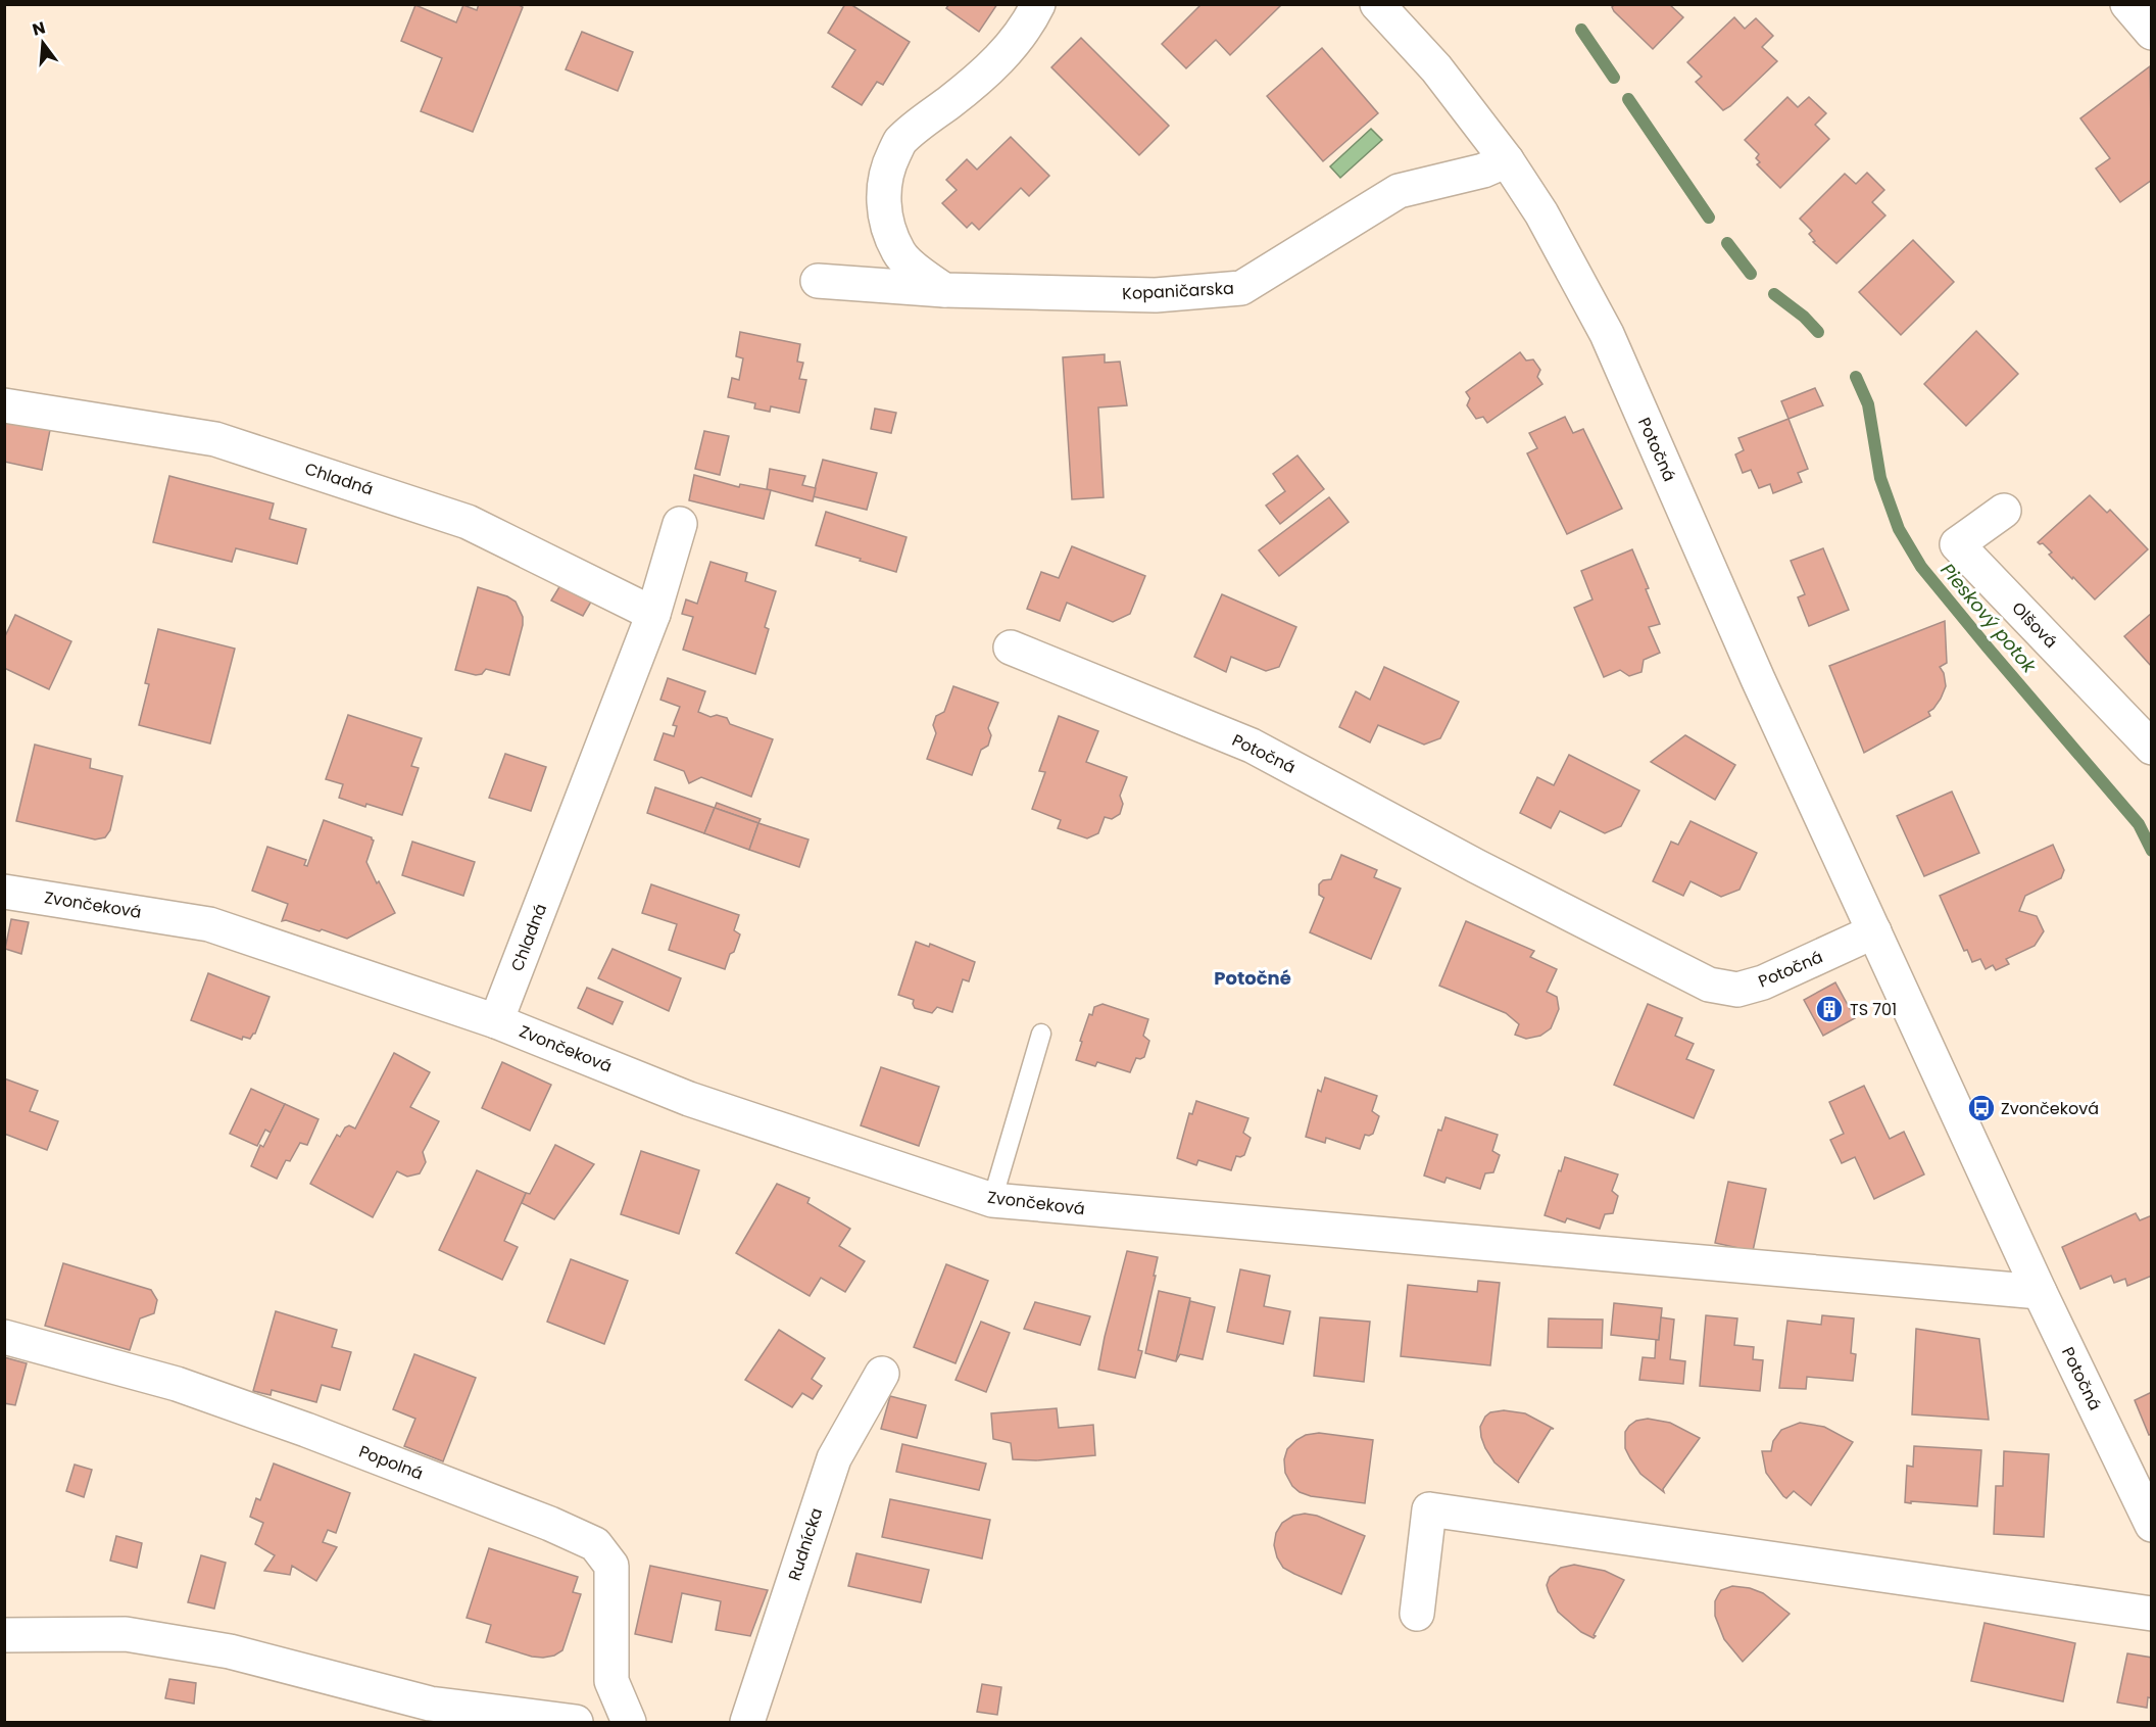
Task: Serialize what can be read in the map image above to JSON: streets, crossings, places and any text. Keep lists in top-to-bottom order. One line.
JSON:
{"streets":{"street":["Kopaničarska","Potočná","Chladná","Olšová","Zvončeková","Popolná","Rudnícka"]},"crossings":[["Kopaničarska","Potočná"],["Potočná","Zvončeková"],["Chladná","Zvončeková"]],"districts":["Potočné"],"water":["Pieskový potok"],"places":{"building":["TS 701"],"bus stop":["Zvončeková"]},"north":"top"}
